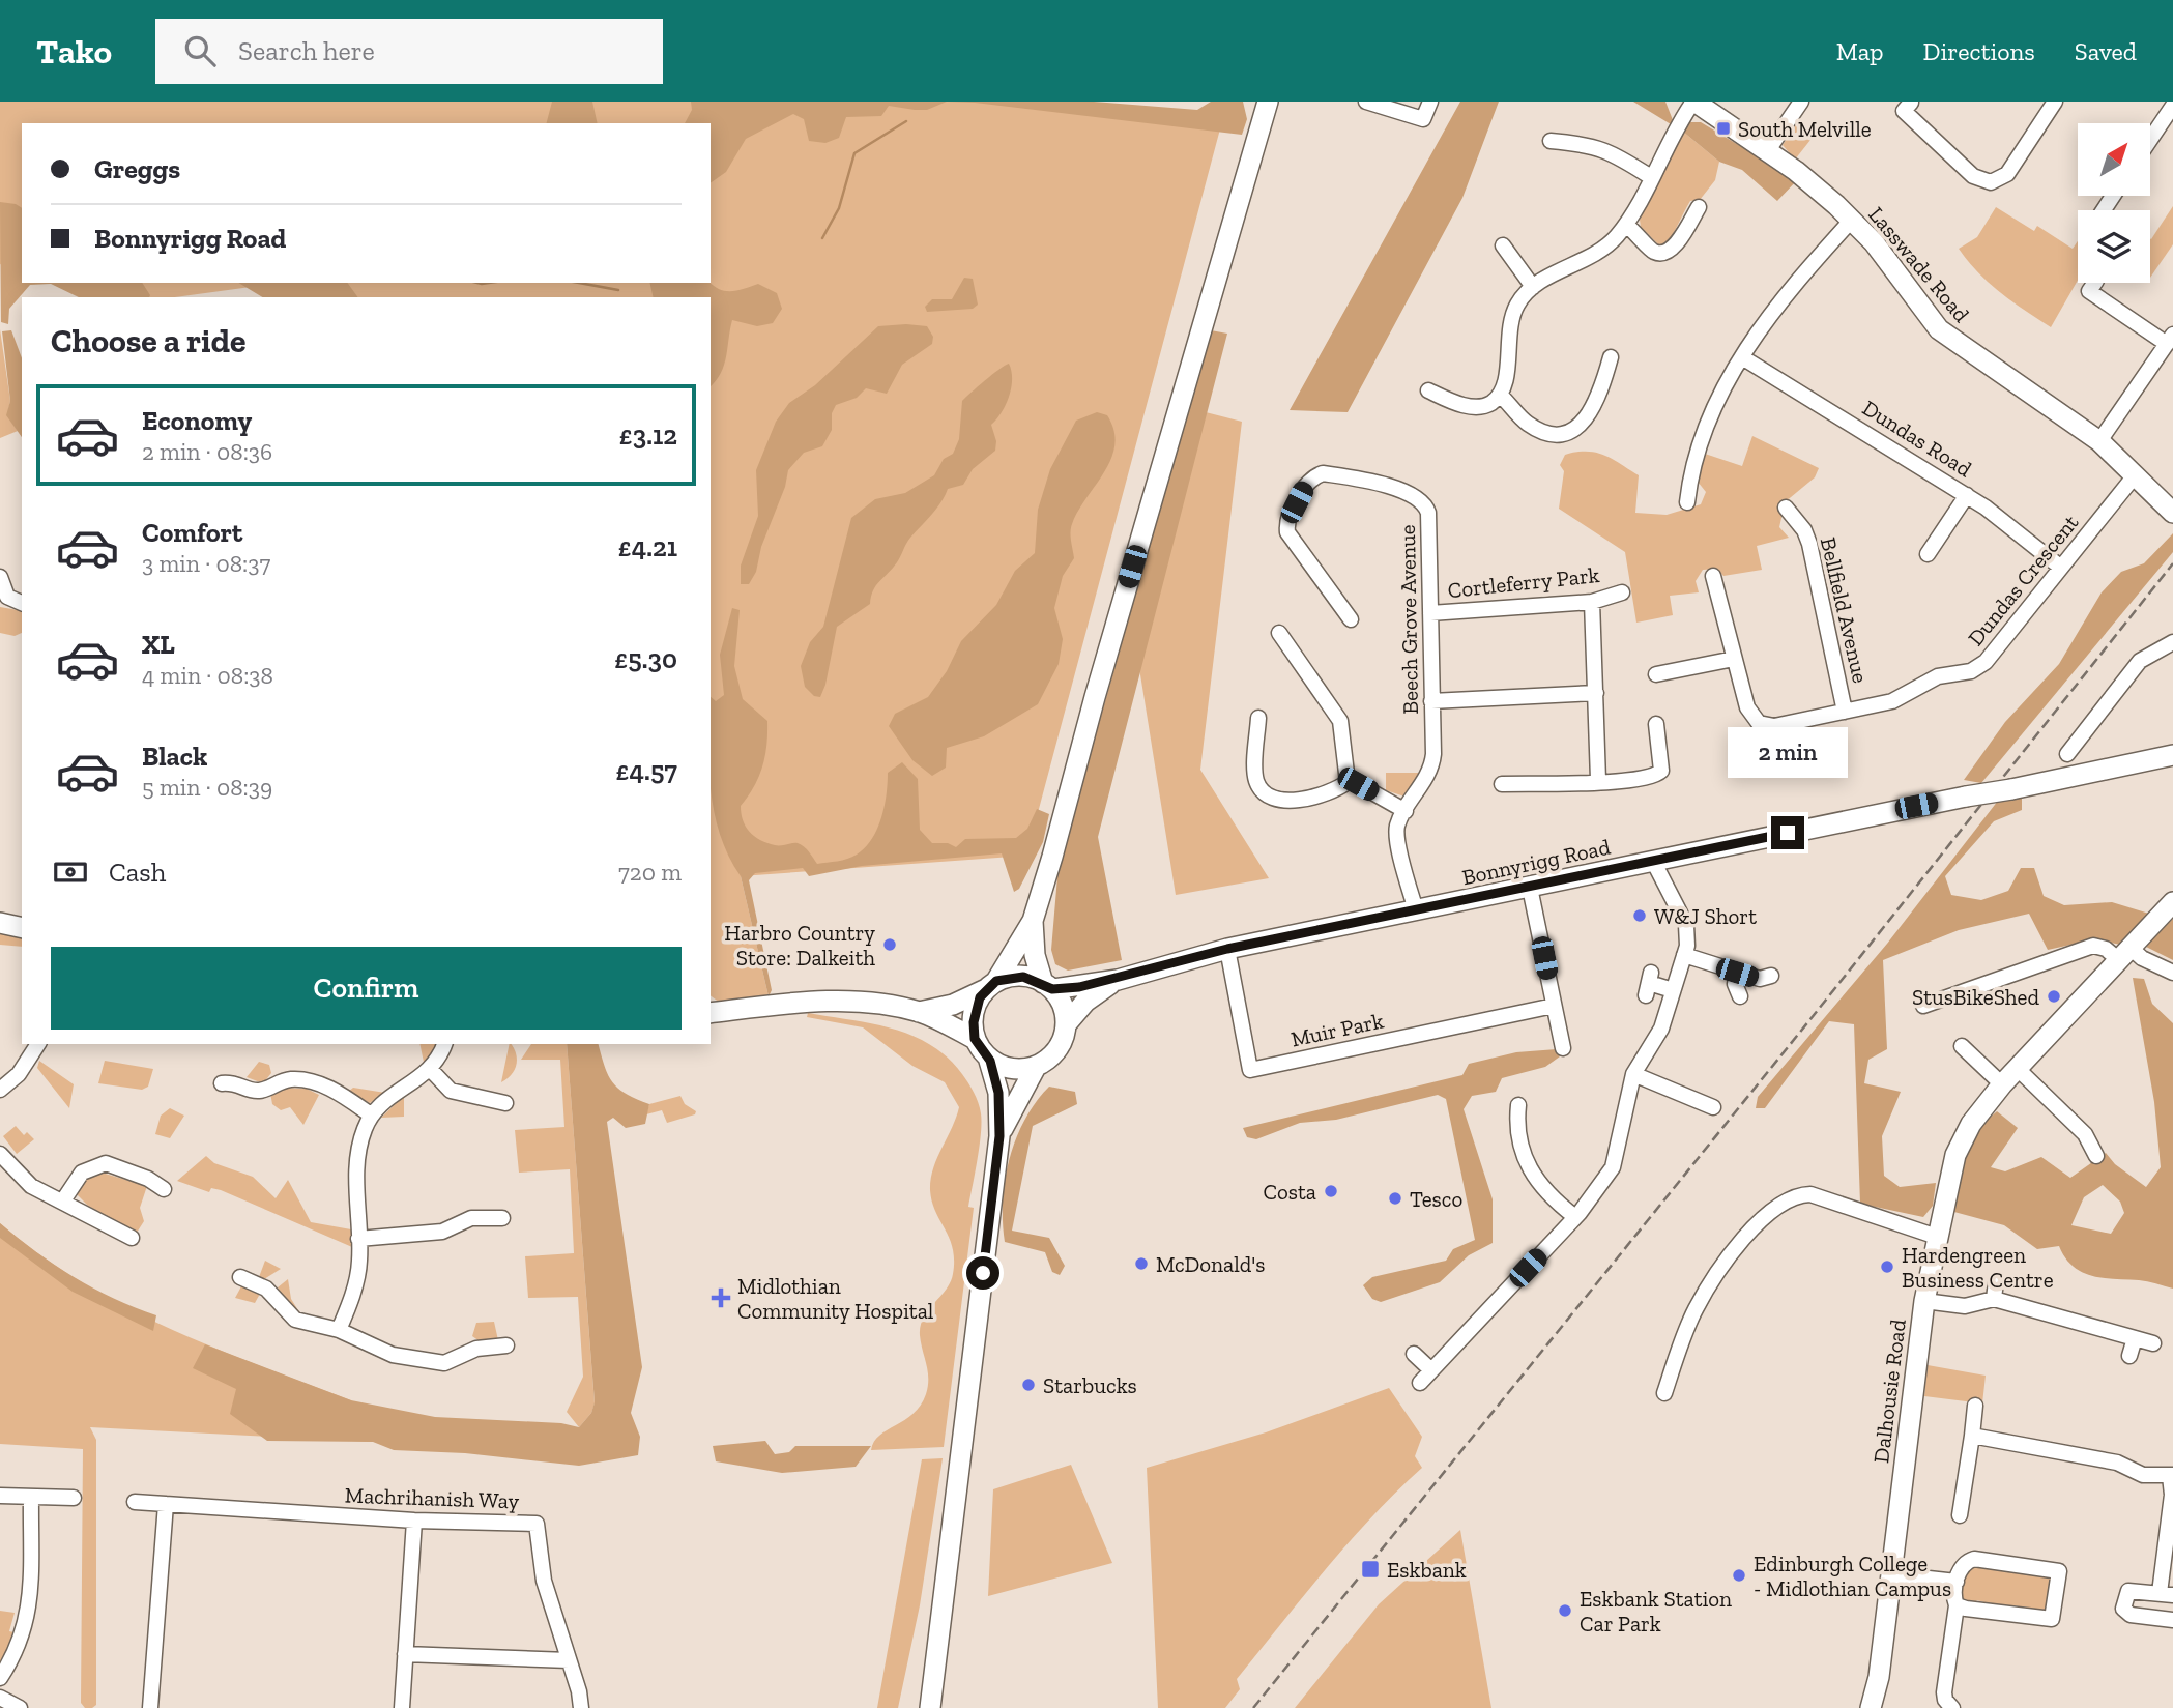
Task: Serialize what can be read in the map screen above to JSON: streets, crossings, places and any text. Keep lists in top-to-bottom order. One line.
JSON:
{"streets":{"main road":["Lasswade Road","Bonnyrigg Road","Dalhousie Road"],"street":["Dundas Road","Dundas Crescent","Cortleferry Park","Bellfield Avenue","Beech Grove Avenue","Muir Park","Machrihanish Way"]},"crossings":[["Lasswade Road","Dundas Crescent"],["Dundas Road","Dundas Crescent"],["Dundas Crescent","Bellfield Avenue"],["Cortleferry Park","Beech Grove Avenue"],["Beech Grove Avenue","Bonnyrigg Road"],["Bonnyrigg Road","Muir Park"]],"places":{"transit":["South Melville","Eskbank"],"other":["W&J Short","Harbro Country Store: Dalkeith","StusBikeShed","Costa","Tesco","McDonald's","Hardengreen Business Centre","Starbucks","Edinburgh College - Midlothian Campus","Eskbank Station Car Park"],"health":["Midlothian Community Hospital"]},"north":"top right","page":{"header":"Tako","search":"Search here","nav":["Map","Directions","Saved"],"banner":["Greggs","Bonnyrigg Road"],"heading":"Choose a ride","list":[{"name":"Economy","note":"2 min · 08:36","value":"£3.12"},{"name":"Comfort","note":"3 min · 08:37","value":"£4.21"},{"name":"XL","note":"4 min · 08:38","value":"£5.30"},{"name":"Black","note":"5 min · 08:39","value":"£4.57"}],"bubble":"2 min","pay":["Cash","720 m"],"buttons":"Confirm"}}
